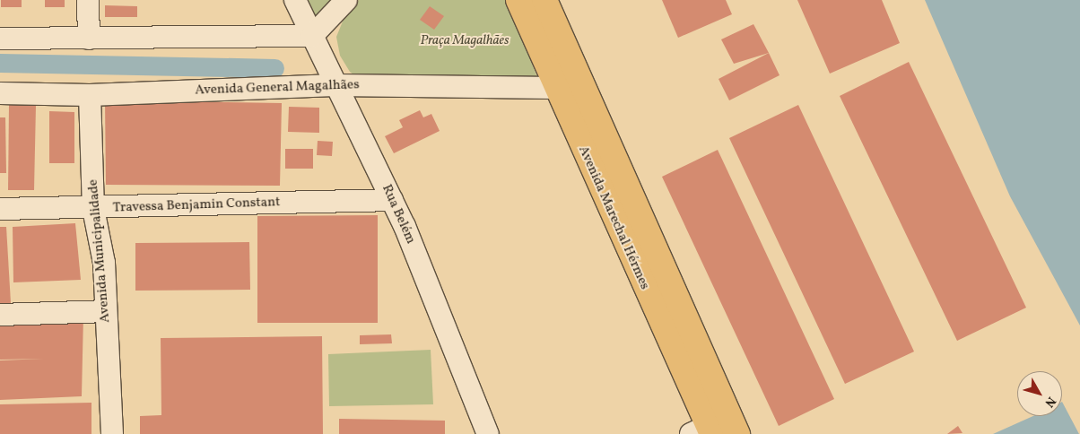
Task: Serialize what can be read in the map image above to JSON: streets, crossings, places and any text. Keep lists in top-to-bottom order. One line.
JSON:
{"streets":{"main road":["Avenida Marechal Hérmes"],"street":["Avenida General Magalhães","Travessa Benjamin Constant","Rua Belém","Avenida Municipalidade"]},"crossings":[["Avenida General Magalhães","Rua Belém"],["Avenida General Magalhães","Avenida Marechal Hérmes"],["Avenida General Magalhães","Avenida Municipalidade"],["Travessa Benjamin Constant","Rua Belém"],["Travessa Benjamin Constant","Avenida Municipalidade"]],"parks":["Praça Magalhães"],"north":"bottom right"}
